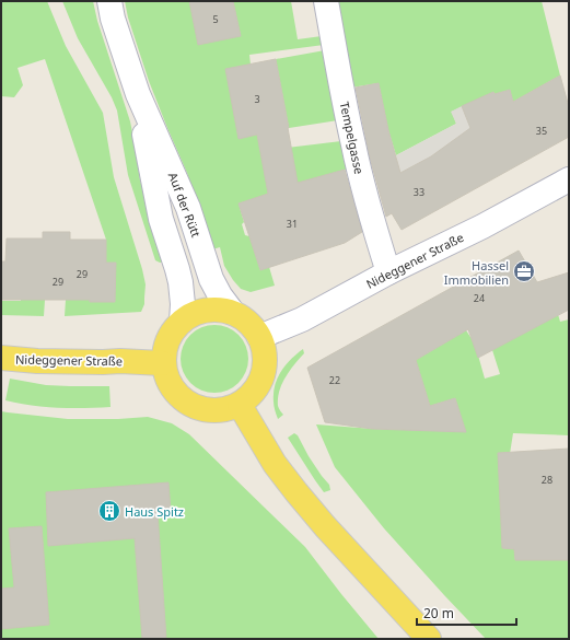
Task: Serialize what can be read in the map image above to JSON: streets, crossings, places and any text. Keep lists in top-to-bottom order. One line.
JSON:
{"streets":{"main road":["Nideggener Straße"],"street":["Tempelgasse","Auf der Rütt"]},"crossings":[["Tempelgasse","Nideggener Straße"],["Auf der Rütt","Nideggener Straße"]],"places":{"office":["Hassel Immobilien"],"building":["Haus Spitz"]},"house_numbers":["5","3","35","33","31","29","29","24","22","28"],"scale_bar":"20 m"}
